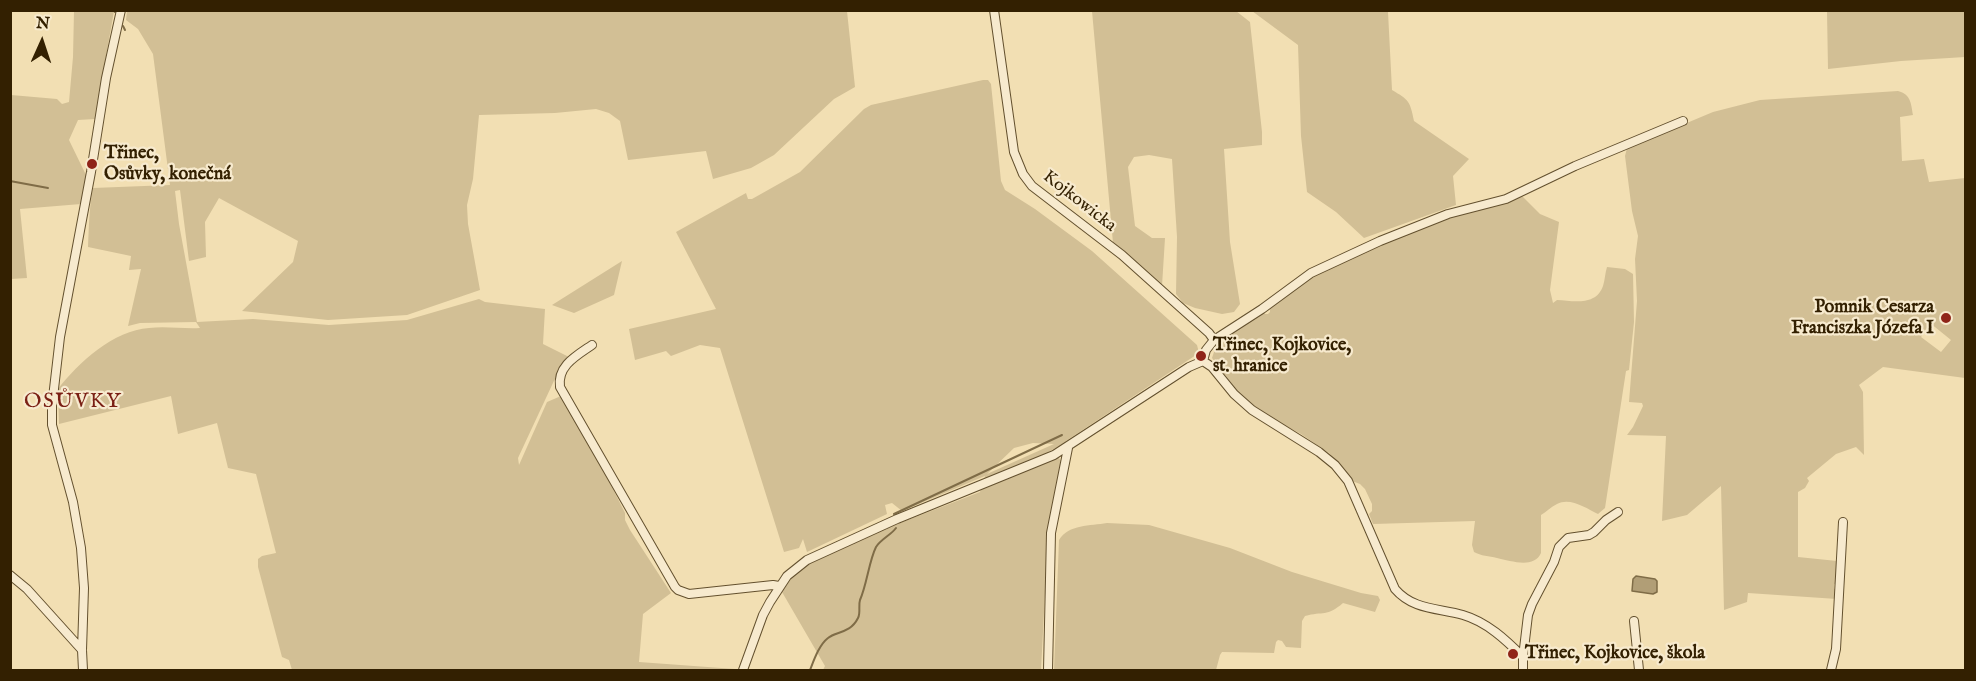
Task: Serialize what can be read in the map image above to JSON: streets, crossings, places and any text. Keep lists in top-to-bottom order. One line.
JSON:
{"streets":{"street":["Kojkowicka"]},"districts":["OSŮVKY"],"places":["Třinec, Osůvky, konečná","Pomnik Cesarza Franciszka Józefa I","Třinec, Kojkovice, st. hranice","Třinec, Kojkovice, škola"],"north":"top"}
